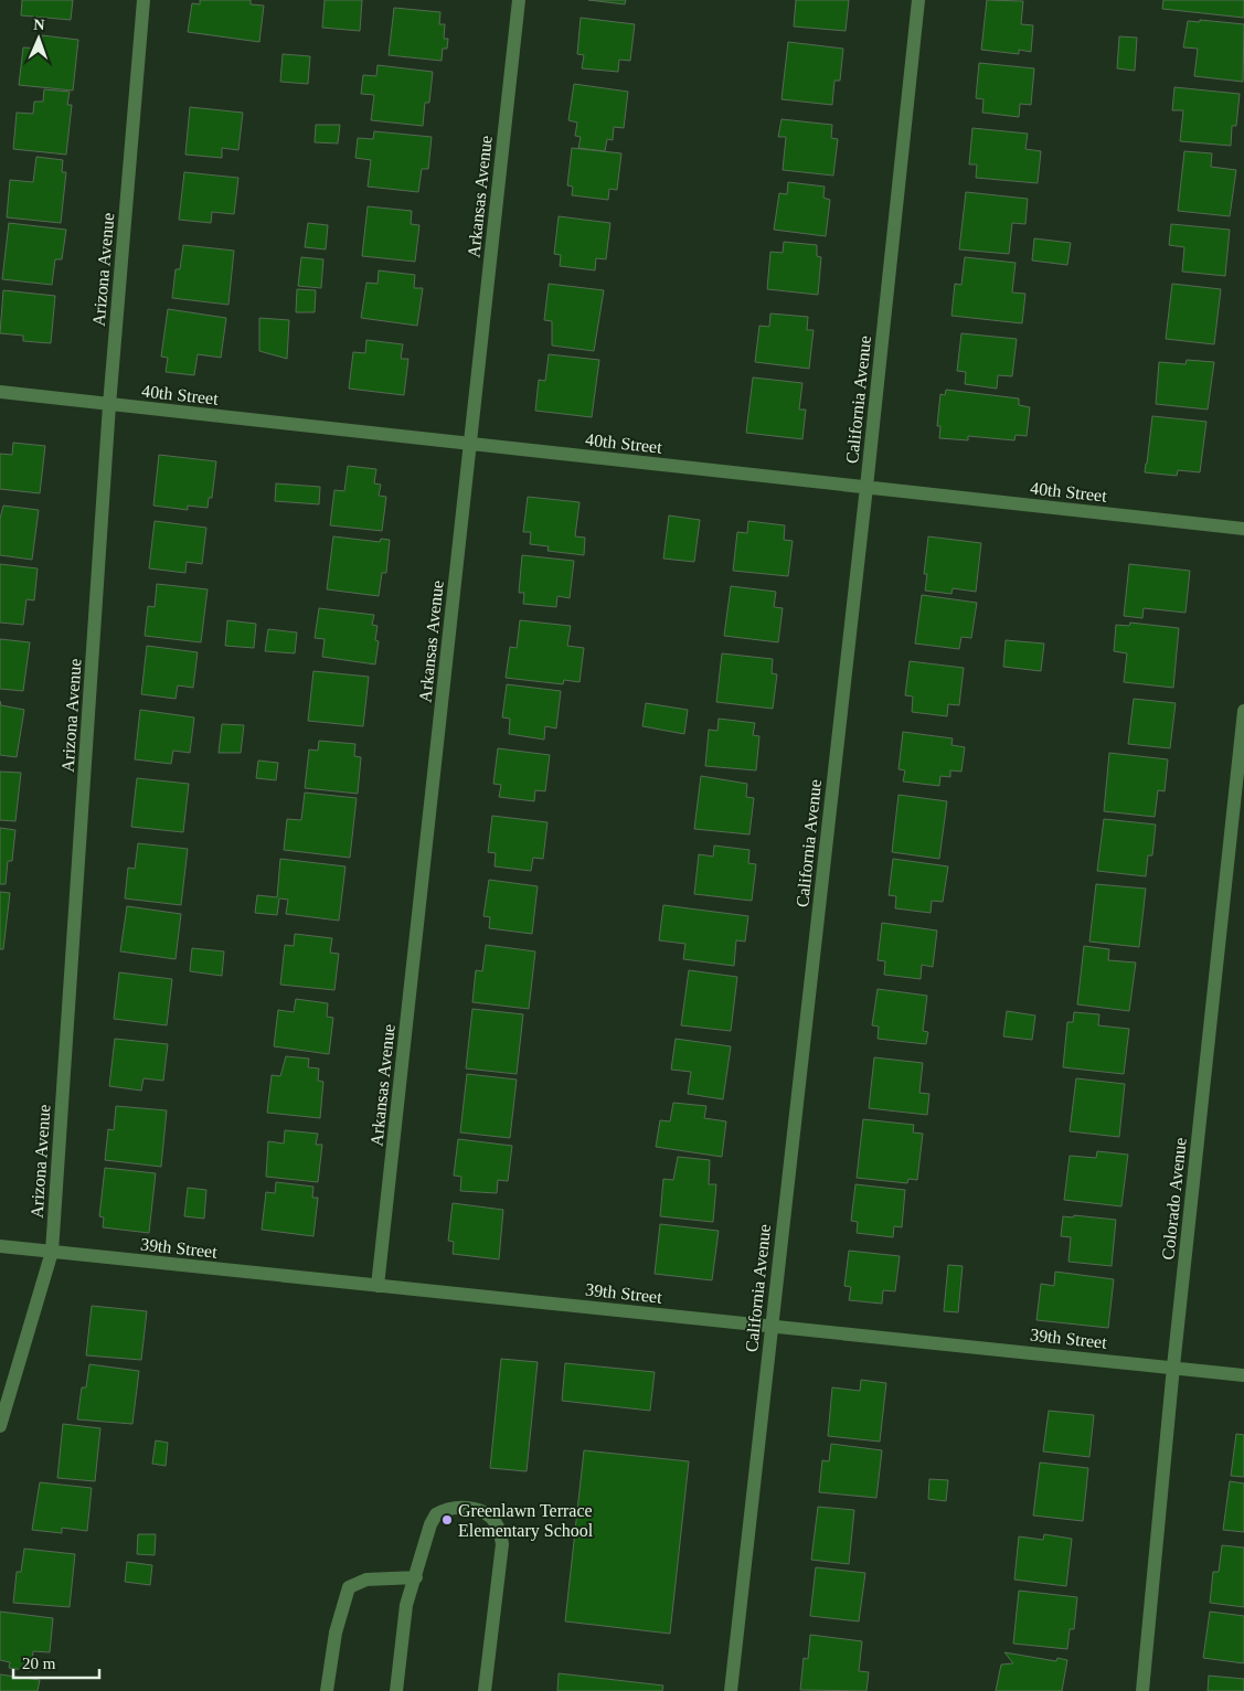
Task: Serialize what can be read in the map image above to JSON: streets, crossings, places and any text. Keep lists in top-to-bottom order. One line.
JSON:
{"streets":{"street":["Arkansas Avenue","Arizona Avenue","40th Street","California Avenue","Colorado Avenue","39th Street"]},"crossings":[["Arkansas Avenue","40th Street"],["Arkansas Avenue","39th Street"],["Arizona Avenue","40th Street"],["Arizona Avenue","39th Street"],["40th Street","California Avenue"],["California Avenue","39th Street"],["Colorado Avenue","39th Street"]],"places":["Greenlawn Terrace Elementary School"],"scale_bar":"20 m","north":"top"}
